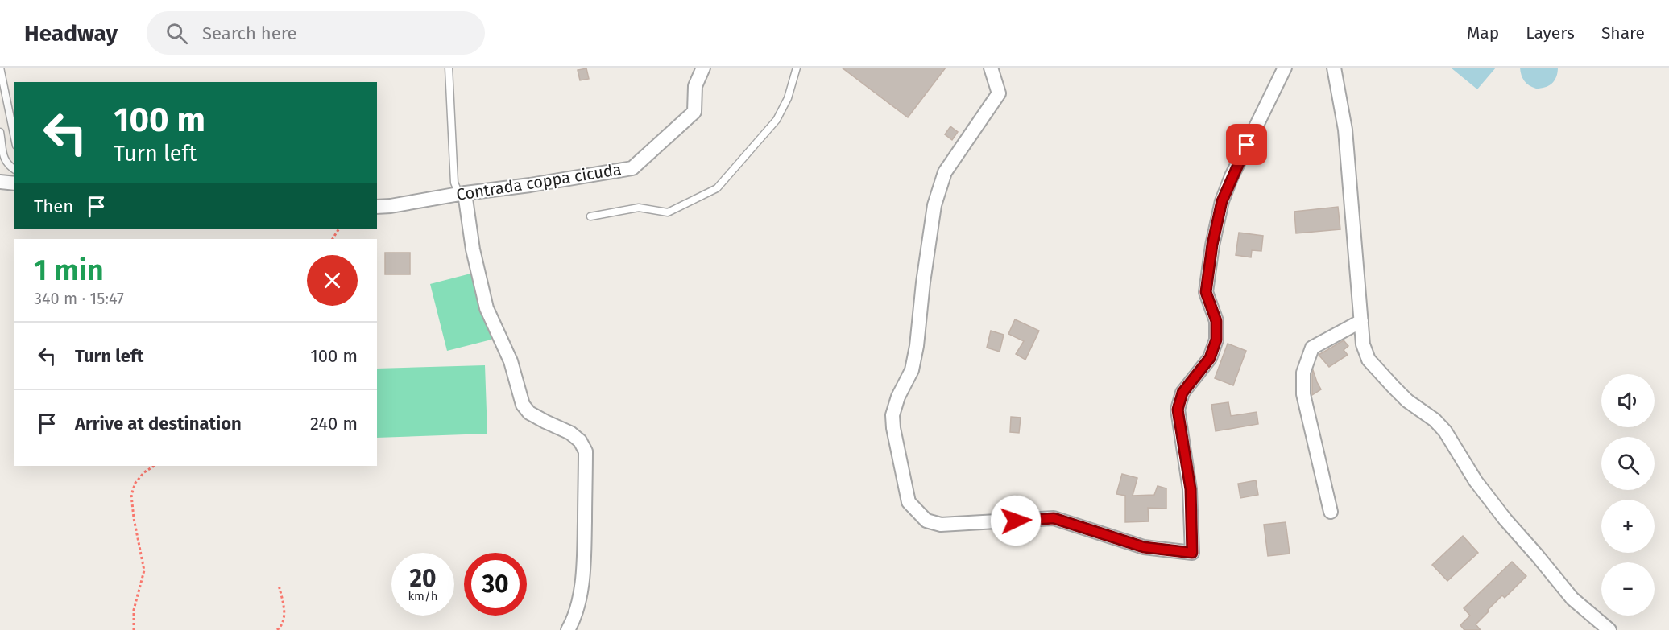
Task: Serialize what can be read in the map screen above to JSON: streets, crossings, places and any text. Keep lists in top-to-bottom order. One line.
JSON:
{"streets":{"street":["Contrada coppa cicuda"]},"page":{"header":"Headway","search":"Search here","nav":["Map","Layers","Share"],"turn":["100 m","Turn left"],"then":"Then","heading":["1 min","340 m · 15:47"],"list":[{"name":"Turn left","value":"100 m"},{"name":"Arrive at destination","value":"240 m"}],"map_buttons":["+","−"],"speed":"20 km/h","limit":"30"}}
